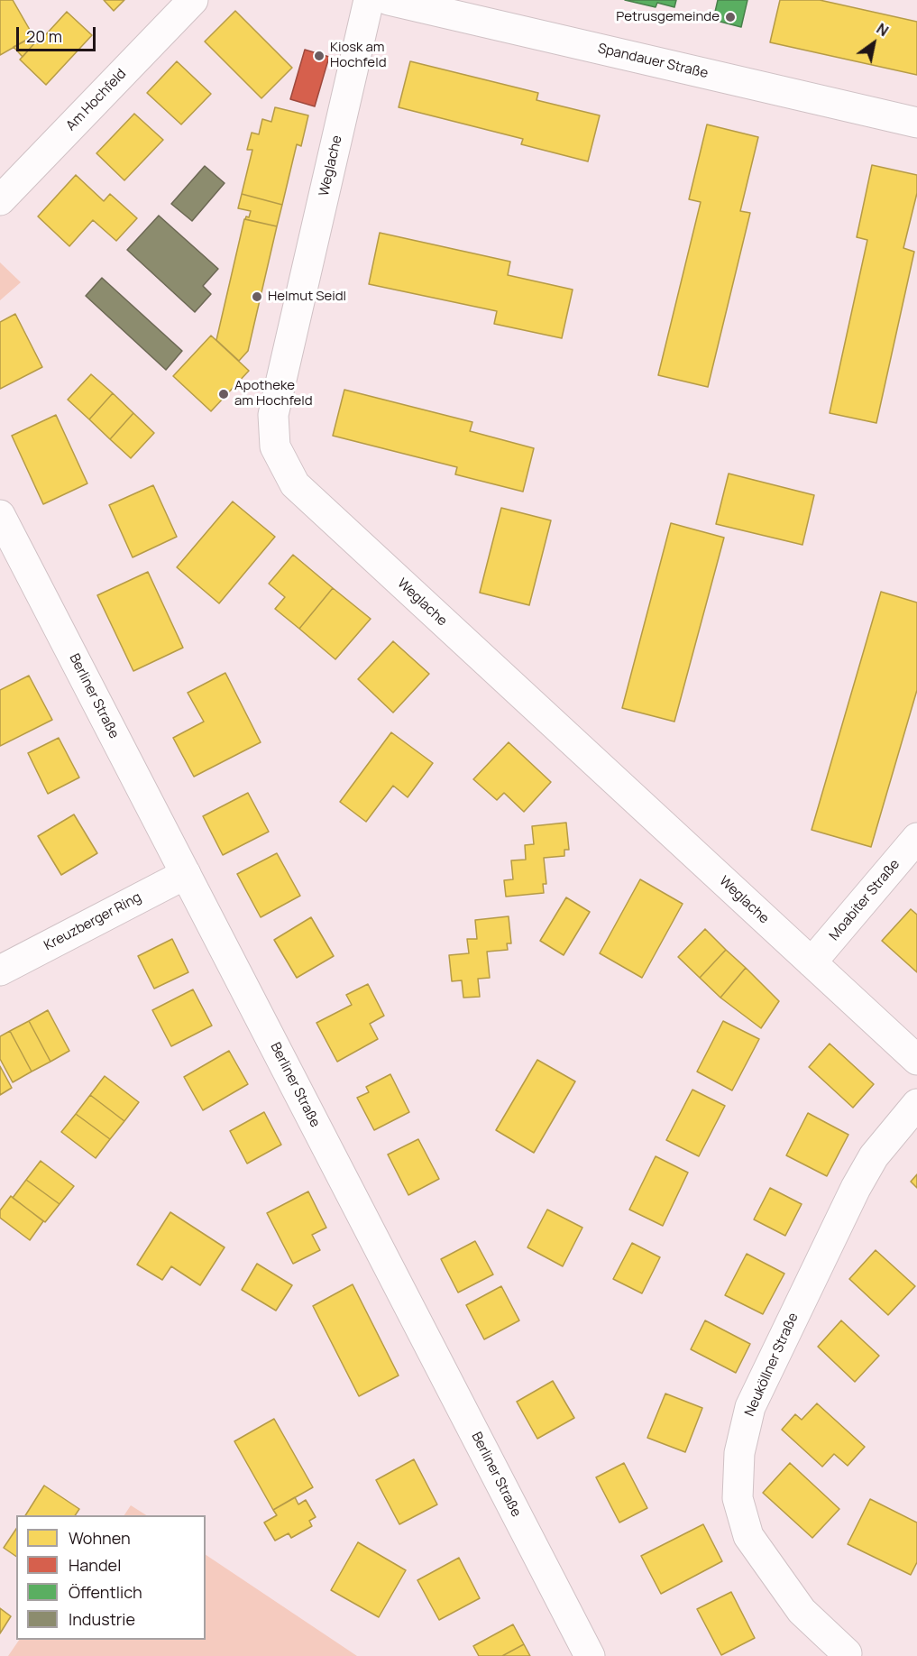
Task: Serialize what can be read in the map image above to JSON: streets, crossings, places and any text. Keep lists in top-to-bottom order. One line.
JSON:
{"streets":{"street":["Spandauer Straße","Am Hochfeld","Weglache","Berliner Straße","Moabiter Straße","Kreuzberger Ring","Neuköllner Straße"]},"crossings":[["Weglache","Moabiter Straße"],["Berliner Straße","Kreuzberger Ring"]],"places":["Petrusgemeinde","Kiosk am Hochfeld","Helmut Seidl","Apotheke am Hochfeld"],"legend":["Wohnen","Handel","Öffentlich","Industrie"],"scale_bar":"20 m","north":"top right"}
